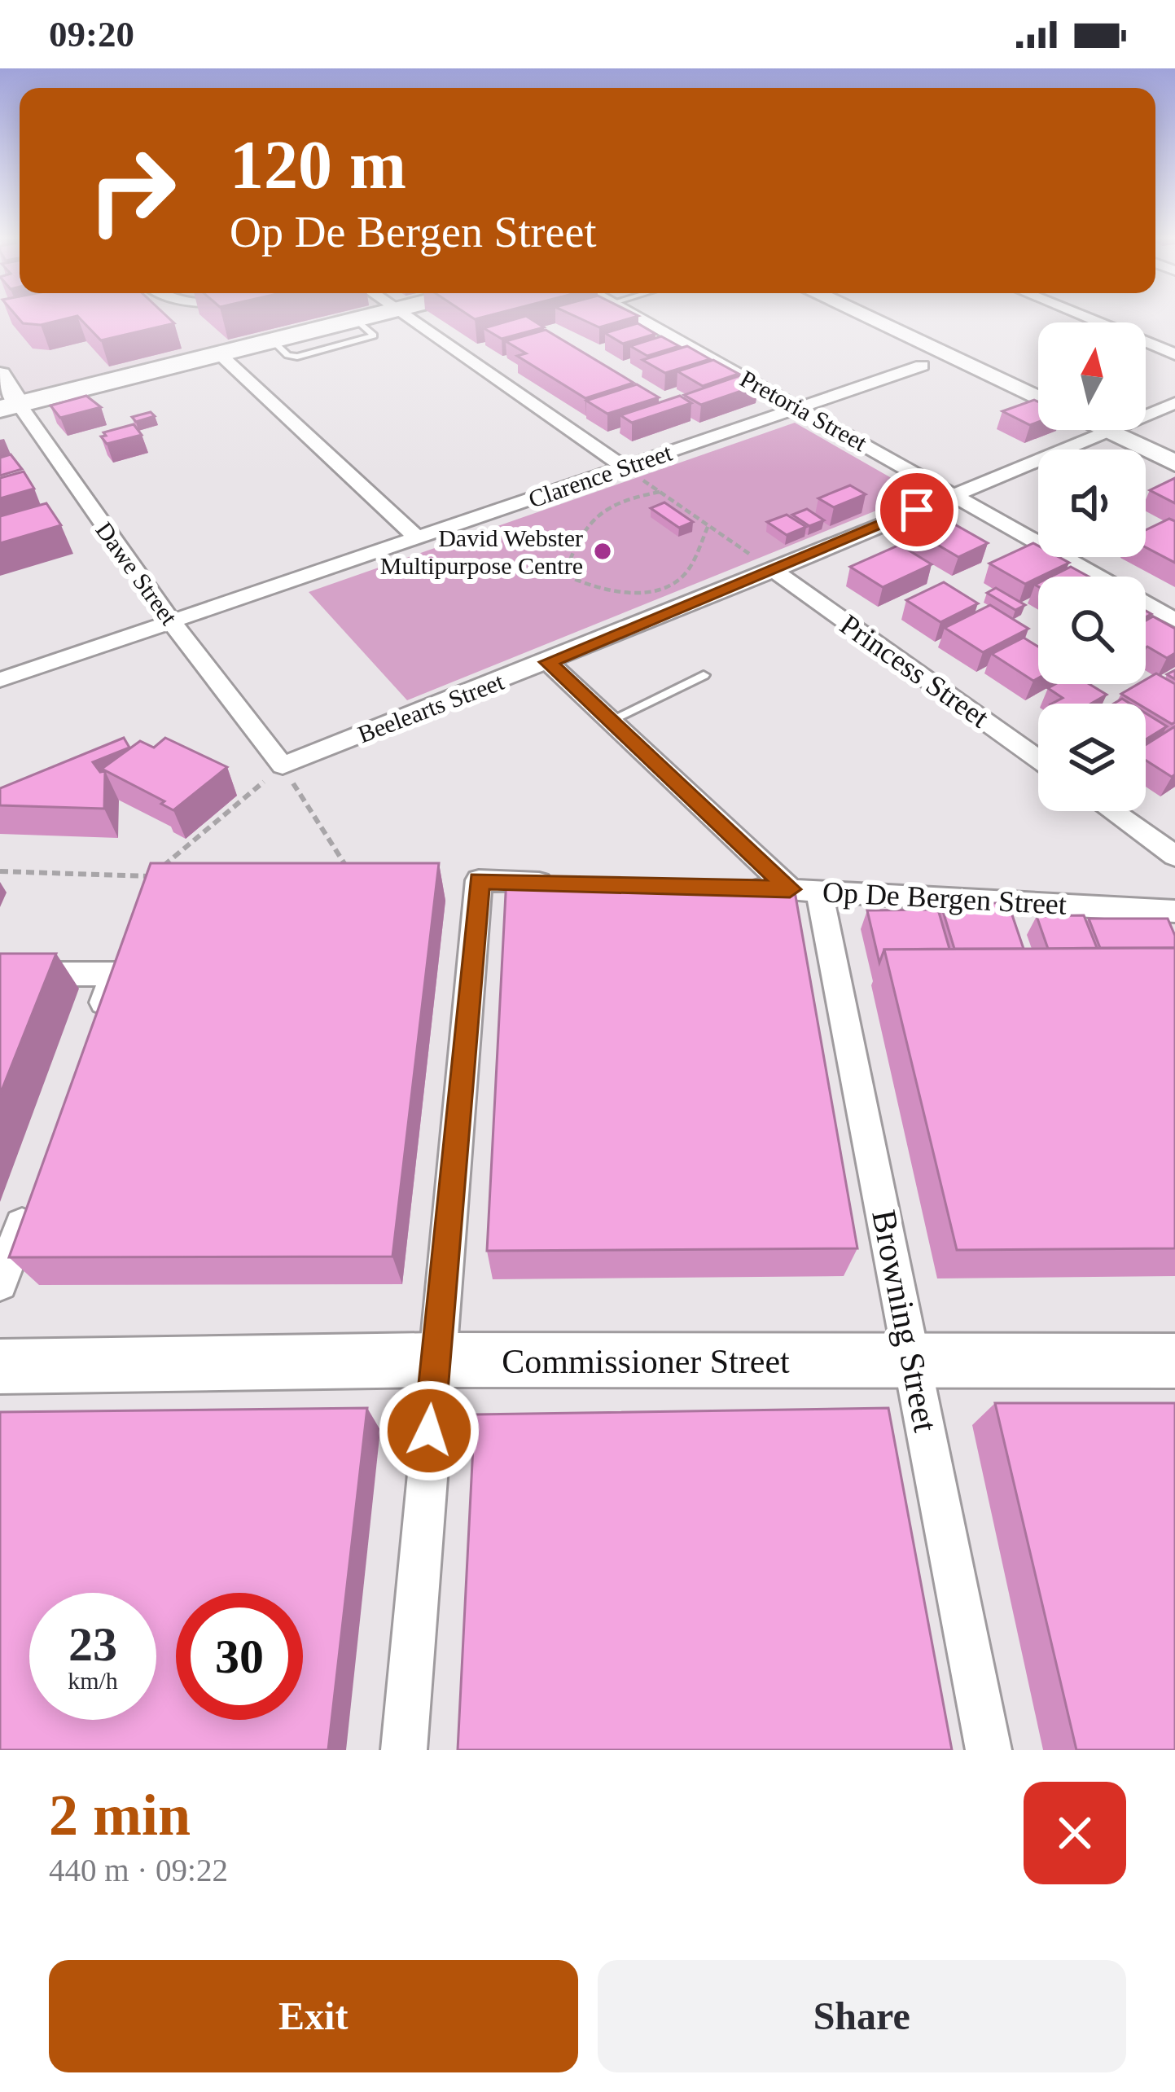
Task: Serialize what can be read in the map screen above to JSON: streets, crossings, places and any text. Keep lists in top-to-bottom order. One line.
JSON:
{"streets":{"main road":["Dawe Street","Commissioner Street"],"street":["Pretoria Street","Clarence Street","Princess Street","Beelearts Street","Op De Bergen Street","Browning Street"]},"crossings":[["Pretoria Street","Clarence Street"],["Pretoria Street","Beelearts Street"],["Clarence Street","Dawe Street"],["Dawe Street","Beelearts Street"],["Princess Street","Beelearts Street"],["Op De Bergen Street","Browning Street"],["Browning Street","Commissioner Street"]],"places":["David Webster Multipurpose Centre"],"north":"top","page":{"status":"09:20","turn":["120 m","Op De Bergen Street"],"speed":"23 km/h","limit":"30","heading":["2 min","440 m · 09:22"],"buttons":["Exit","Share"]}}
